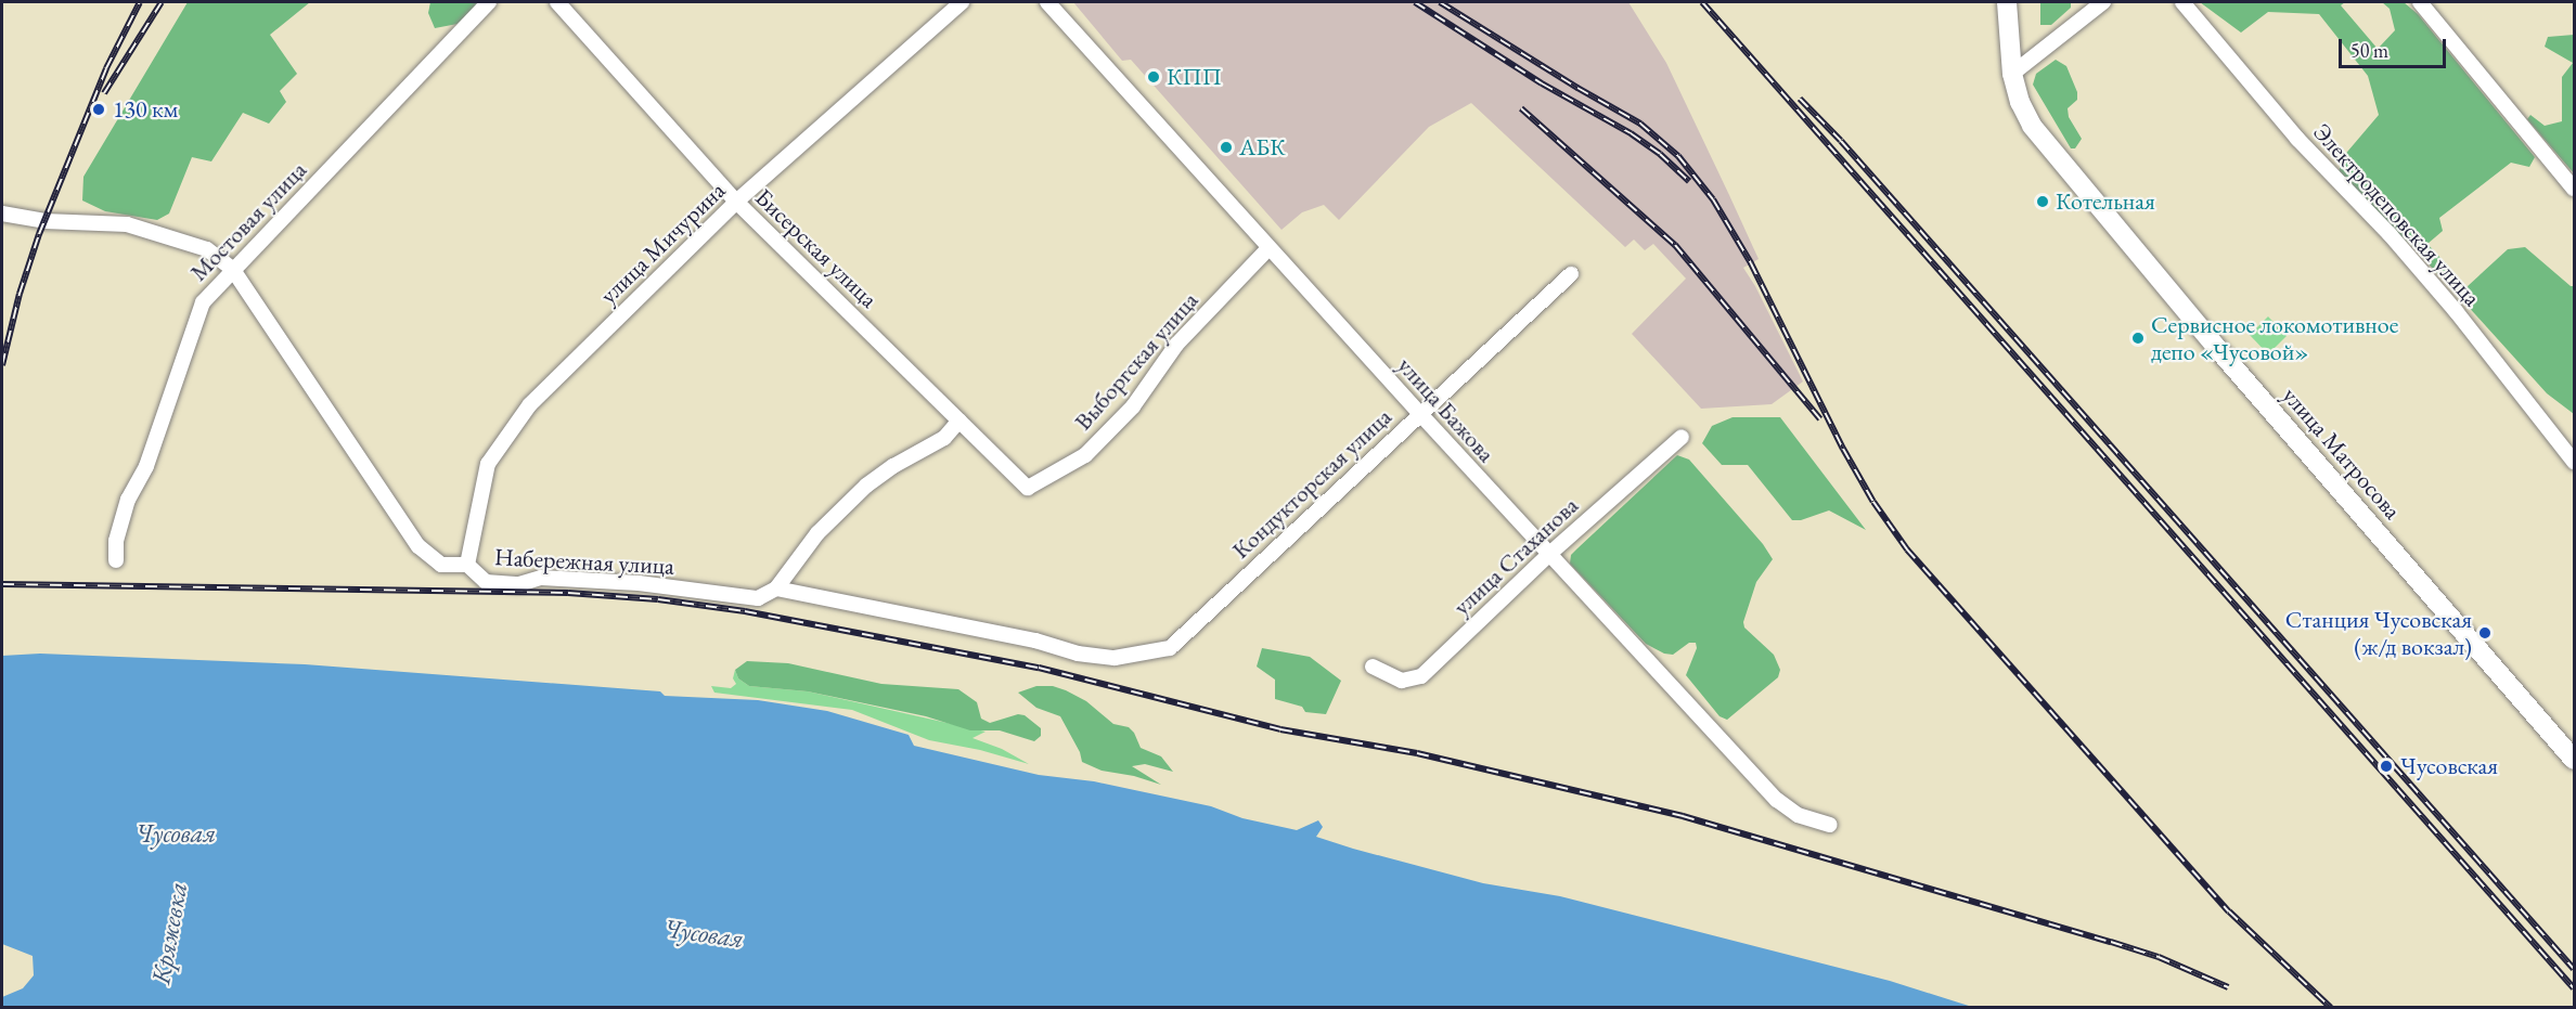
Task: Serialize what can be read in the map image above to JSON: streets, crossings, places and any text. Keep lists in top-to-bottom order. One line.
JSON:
{"streets":{"street":["Электродеповская улица","Мостовая улица","улица Мичурина","Бисерская улица","Выборгская улица","улица Бажова","улица Матросова","Кондукторская улица","улица Стаханова","Набережная улица"]},"crossings":[["Мостовая улица","Набережная улица"],["улица Мичурина","Бисерская улица"],["улица Мичурина","Набережная улица"],["Бисерская улица","Выборгская улица"],["Выборгская улица","улица Бажова"],["улица Бажова","Кондукторская улица"],["улица Бажова","улица Стаханова"],["Кондукторская улица","Набережная улица"]],"water":["Чусовая","Кряжевка"],"places":["КПП","130 км","АБК","Котельная","Сервисное локомотивное депо «Чусовой»","Станция Чусовская (ж/д вокзал)","Чусовская"],"scale_bar":"50 m"}
